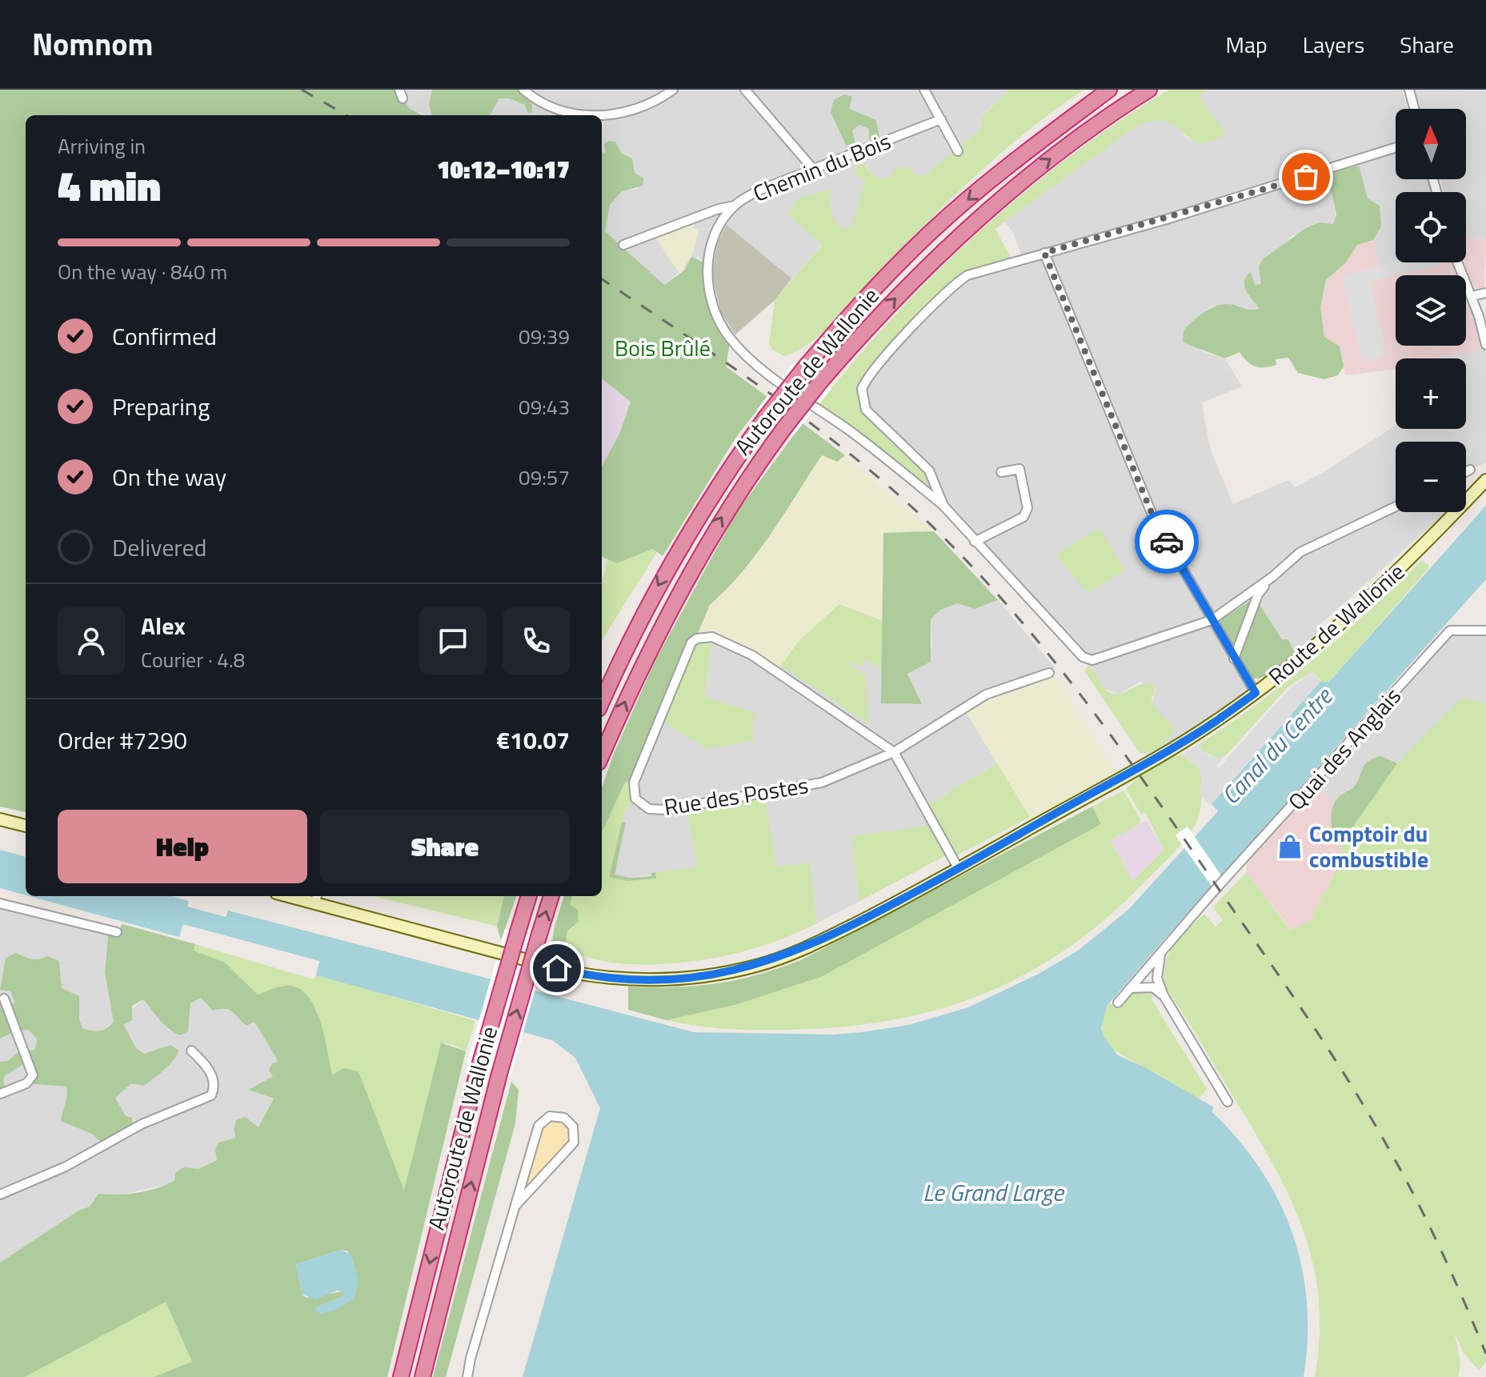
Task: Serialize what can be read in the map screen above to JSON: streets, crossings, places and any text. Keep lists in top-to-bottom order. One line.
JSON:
{"streets":{"highway":["Autoroute de Wallonie"],"main road":["Route de Wallonie"],"street":["Chemin du Bois","Quai des Anglais","Rue des Postes"]},"crossings":[["Route de Wallonie","Rue des Postes"]],"water":["Canal du Centre","Le Grand Large"],"parks":["Bois Brûlé"],"places":{"shop":["Comptoir du combustible"]},"north":"top","page":{"header":"Nomnom","nav":["Map","Layers","Share"],"map_buttons":["+","−"],"heading":["4 min","Arriving in","10:12–10:17"],"panel":["Alex","Courier · 4.8","Order #7290","€10.07"],"bar":"On the way · 840 m","list":[["Confirmed","09:39"],["Preparing","09:43"],["On the way","09:57"],"Delivered"],"buttons":["Help","Share"]}}
